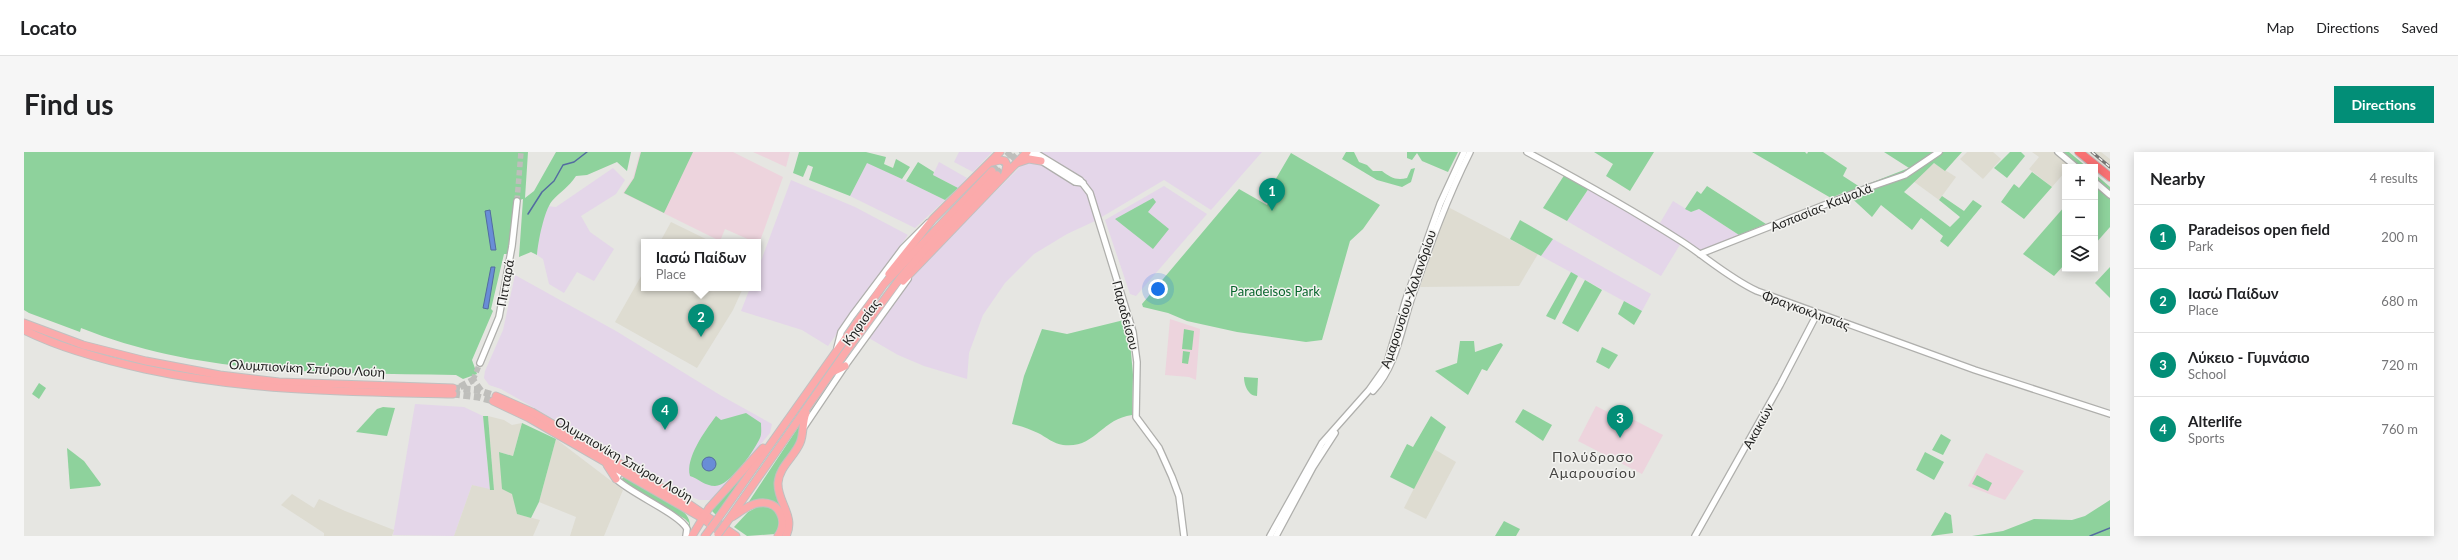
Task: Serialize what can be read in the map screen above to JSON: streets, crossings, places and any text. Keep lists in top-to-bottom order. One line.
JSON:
{"streets":{"main road":["Κηφισίας","Ολυμπιονίκη Σπύρου Λούη"],"street":["Ασπασίας Καψαλά","Πιτταρά","Αμαρουσίου-Χαλανδρίου","Φραγκοκλησιάς","Παραδείσου","Ακακιών"]},"crossings":[["Ασπασίας Καψαλά","Φραγκοκλησιάς"],["Φραγκοκλησιάς","Ακακιών"],["Κηφισίας","Ολυμπιονίκη Σπύρου Λούη"]],"districts":["Πολύδροσο Αμαρουσίου"],"parks":["Paradeisos Park"],"page":{"header":"Locato","nav":["Map","Directions","Saved"],"buttons":"Directions","title":"Find us","heading":["Nearby","4 results"],"map_buttons":["+","−"],"pins":["1","2","4","3"],"list":[{"mark":"1","name":"Paradeisos open field","note":"Park","value":"200 m"},{"mark":"2","name":"Ιασώ Παίδων","note":"Place","value":"680 m"},{"mark":"3","name":"Λύκειο - Γυμνάσιο","note":"School","value":"720 m"},{"mark":"4","name":"Alterlife","note":"Sports","value":"760 m"}],"popup":["Ιασώ Παίδων","Place"]}}
